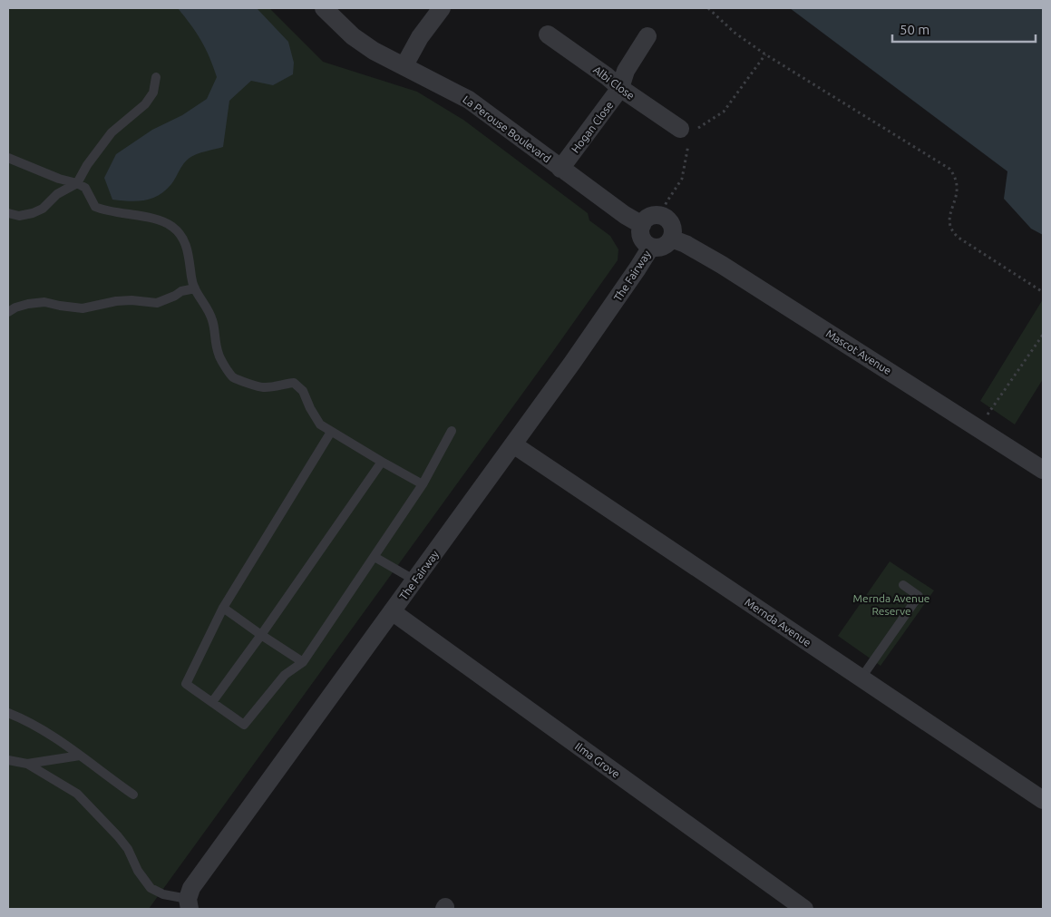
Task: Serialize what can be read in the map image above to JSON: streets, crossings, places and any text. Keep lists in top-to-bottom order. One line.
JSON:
{"streets":{"street":["Albi Close","Hogan Close","La Perouse Boulevard","The Fairway","Mascot Avenue","Mernda Avenue","Ilma Grove"]},"crossings":[["Albi Close","Hogan Close"],["Hogan Close","La Perouse Boulevard"],["La Perouse Boulevard","The Fairway"],["La Perouse Boulevard","Mascot Avenue"],["The Fairway","Mascot Avenue"],["The Fairway","Mernda Avenue"],["The Fairway","Ilma Grove"]],"parks":["Mernda Avenue Reserve"],"scale_bar":"50 m"}
